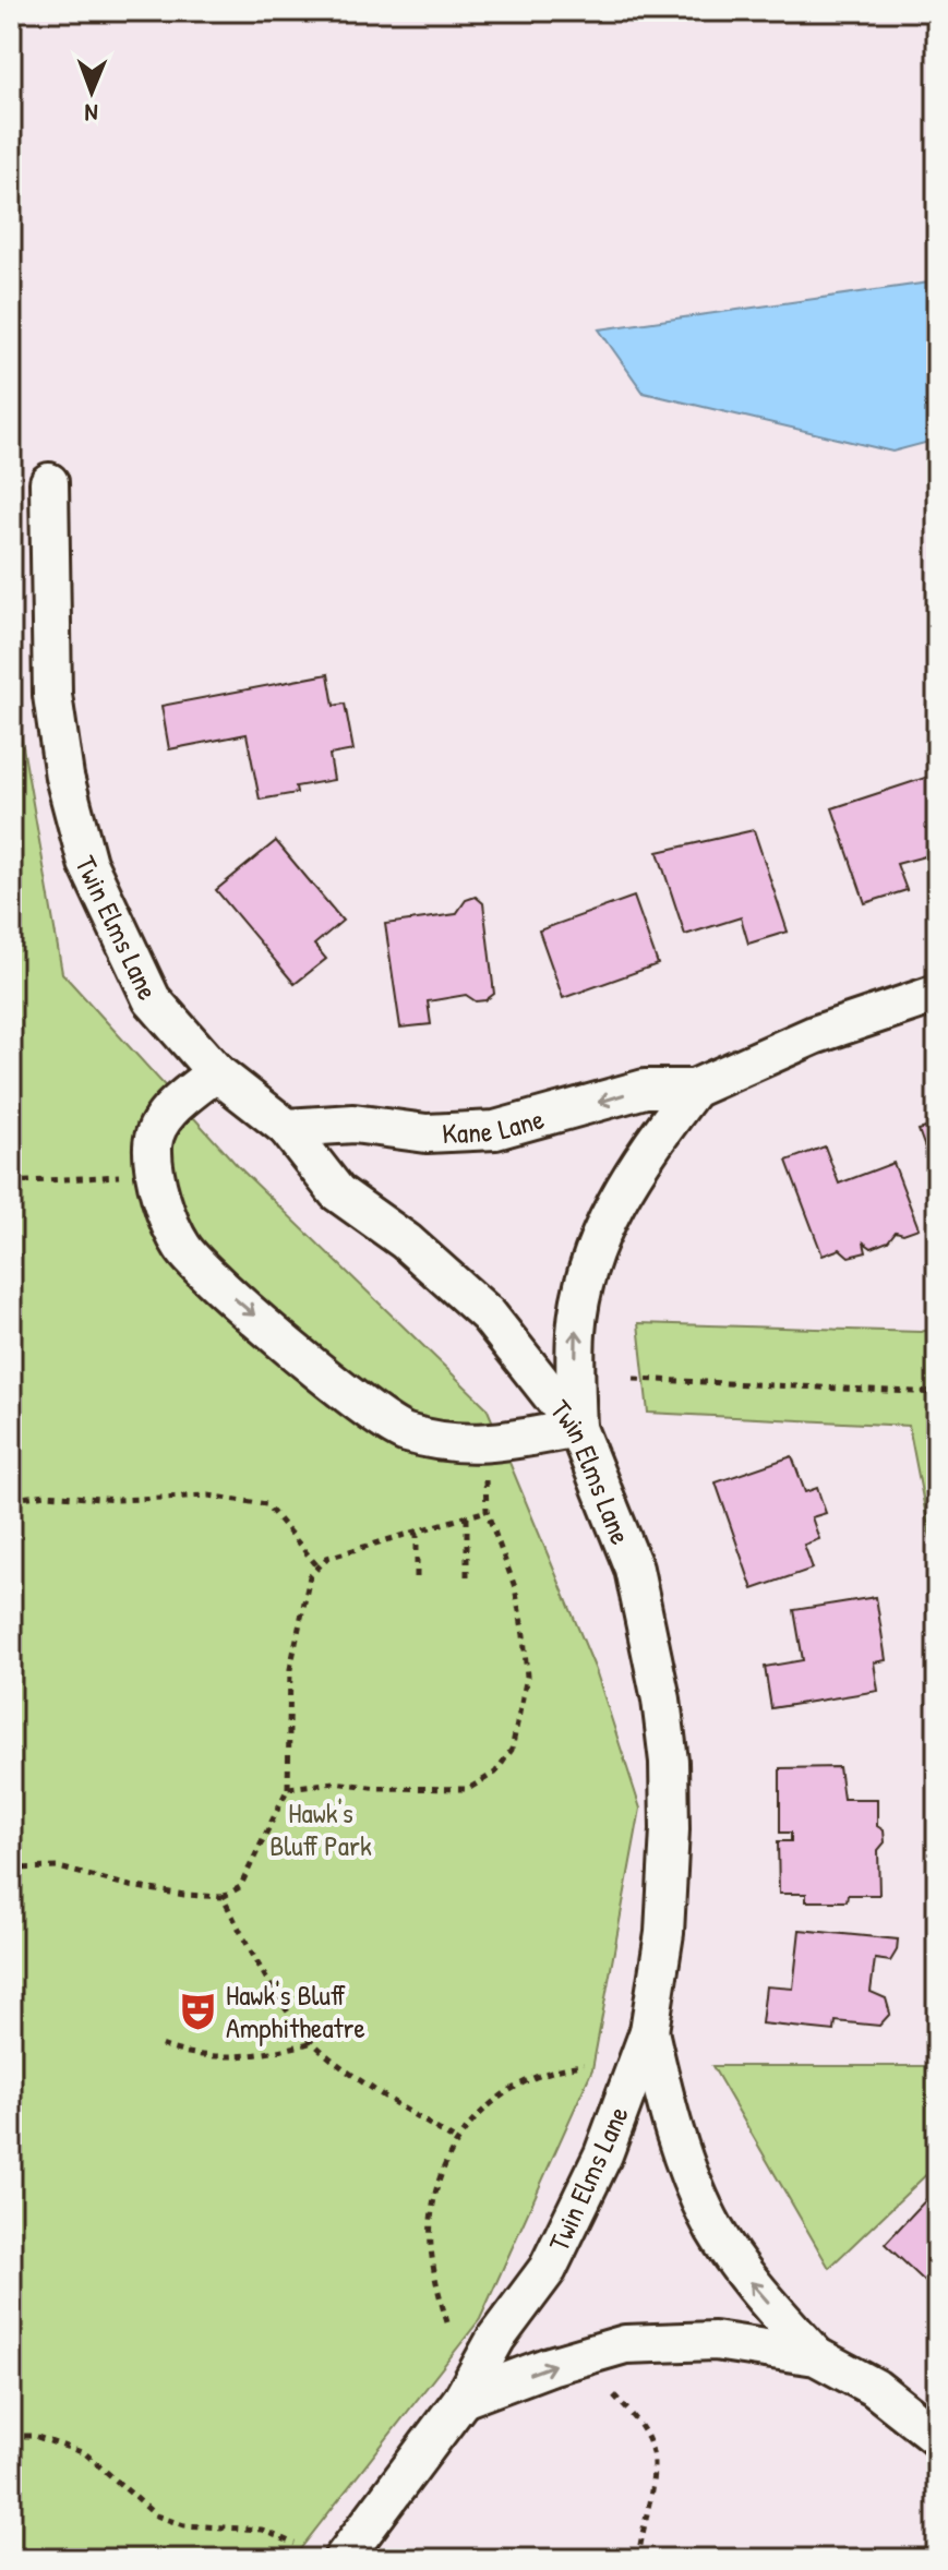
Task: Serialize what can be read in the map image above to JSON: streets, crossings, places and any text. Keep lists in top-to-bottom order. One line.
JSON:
{"streets":{"street":["Twin Elms Lane","Kane Lane"]},"crossings":[["Twin Elms Lane","Kane Lane"]],"parks":["Hawk's Bluff Park"],"places":{"theatre":["Hawk's Bluff Amphitheatre"]},"north":"bottom"}
